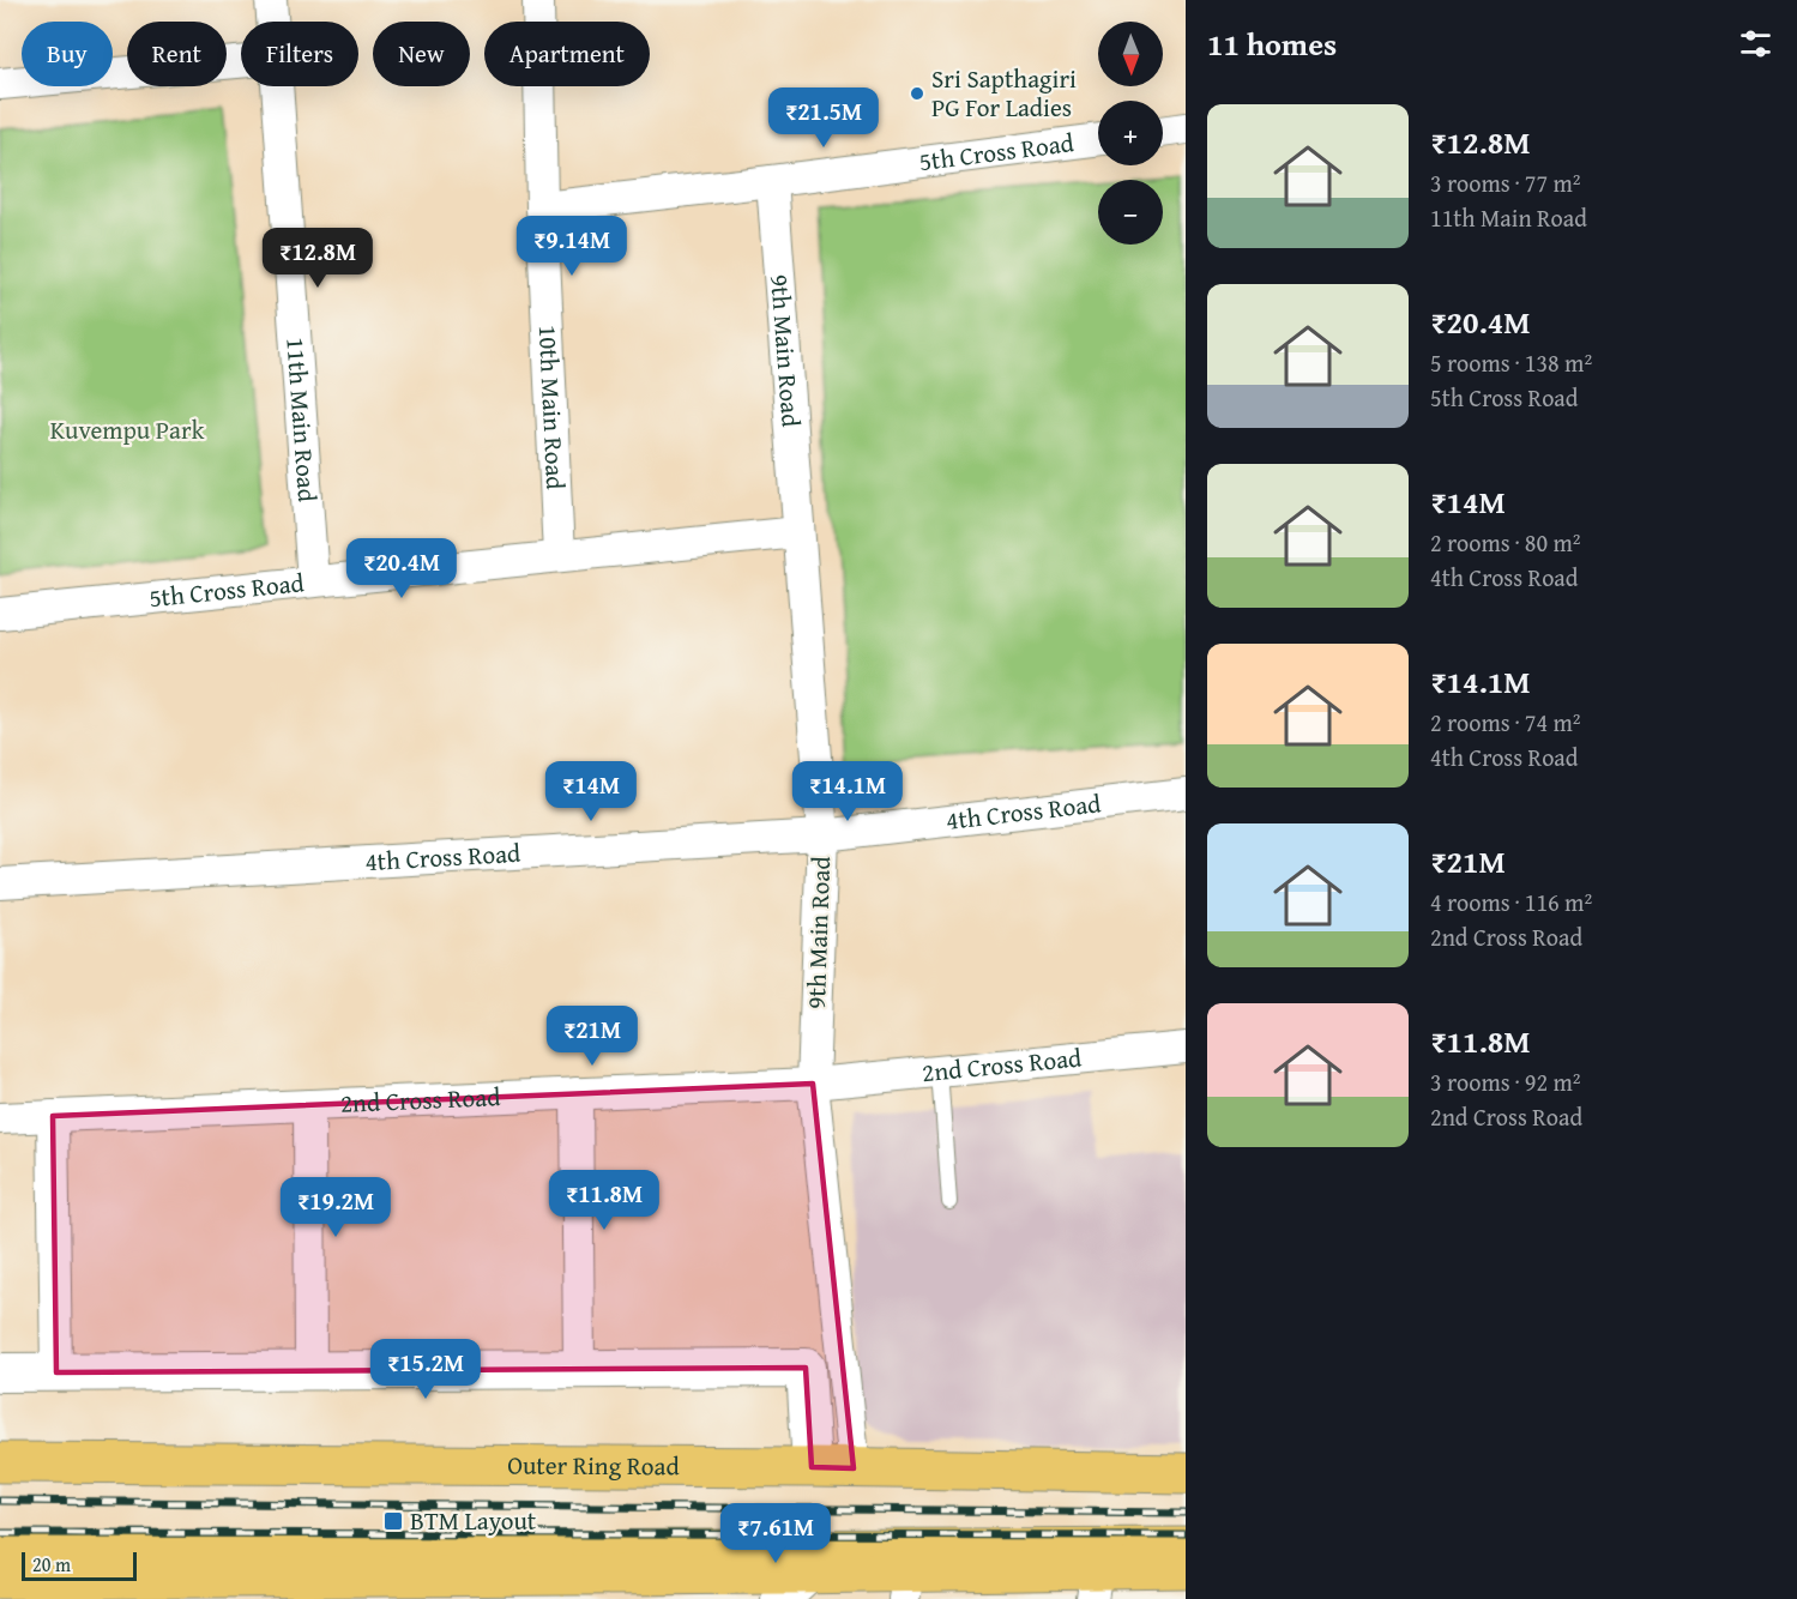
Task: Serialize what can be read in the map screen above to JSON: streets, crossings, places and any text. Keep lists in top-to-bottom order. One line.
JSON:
{"streets":{"main road":["Outer Ring Road"],"street":["5th Cross Road","9th Main Road","10th Main Road","11th Main Road","4th Cross Road","2nd Cross Road"]},"crossings":[["5th Cross Road","9th Main Road"],["5th Cross Road","10th Main Road"],["5th Cross Road","11th Main Road"],["9th Main Road","4th Cross Road"],["9th Main Road","2nd Cross Road"],["9th Main Road","Outer Ring Road"]],"parks":["Kuvempu Park"],"places":{"other":["Sri Sapthagiri PG For Ladies"],"transit":["BTM Layout"]},"scale_bar":"20 m","north":"bottom","page":{"heading":"11 homes","map_buttons":["+","−"],"chip":["Buy","Rent","Filters","New","Apartment"],"list":[{"name":"₹12.8M","note":"3 rooms · 77 m² · 11th Main Road"},{"name":"₹20.4M","note":"5 rooms · 138 m² · 5th Cross Road"},{"name":"₹14M","note":"2 rooms · 80 m² · 4th Cross Road"},{"name":"₹14.1M","note":"2 rooms · 74 m² · 4th Cross Road"},{"name":"₹21M","note":"4 rooms · 116 m² · 2nd Cross Road"},{"name":"₹11.8M","note":"3 rooms · 92 m² · 2nd Cross Road"}],"price":["₹21.5M","₹9.14M","₹12.8M","₹20.4M","₹14M","₹14.1M","₹21M","₹11.8M","₹19.2M","₹15.2M","₹7.61M"],"scale":"20 m"}}
